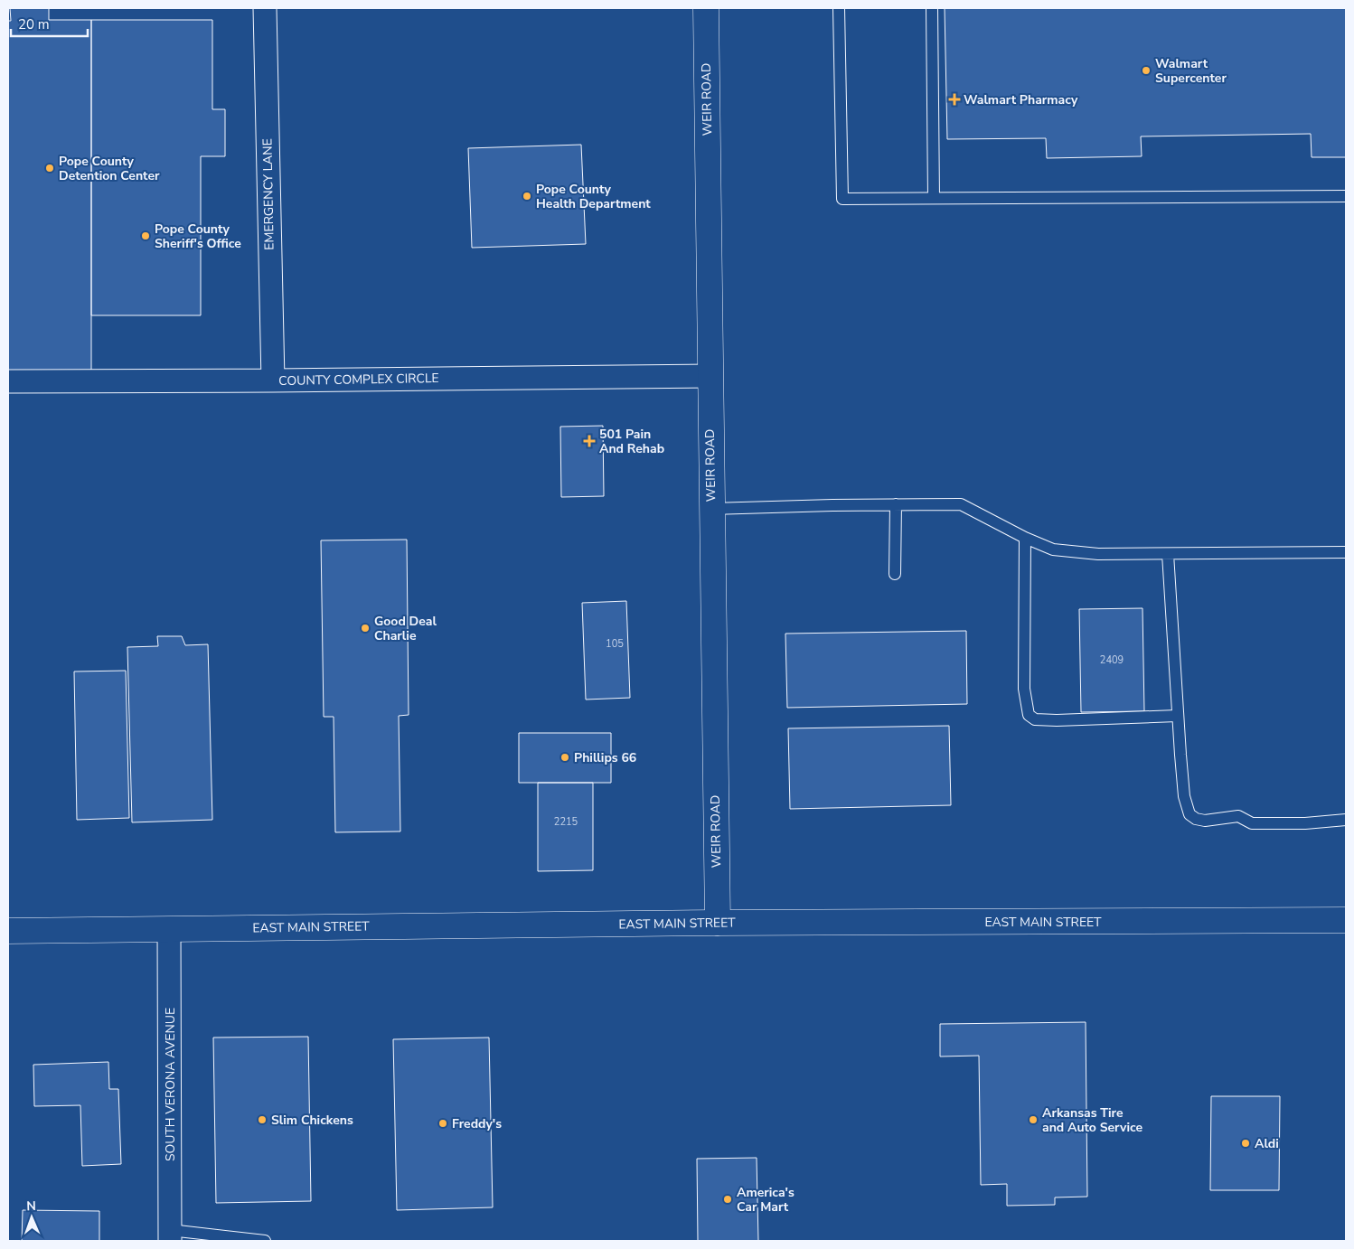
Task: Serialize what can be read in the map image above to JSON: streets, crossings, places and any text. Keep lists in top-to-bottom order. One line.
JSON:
{"streets":{"main road":["WEIR ROAD","EAST MAIN STREET"],"street":["EMERGENCY LANE","COUNTY COMPLEX CIRCLE","SOUTH VERONA AVENUE"]},"crossings":[["WEIR ROAD","COUNTY COMPLEX CIRCLE"],["WEIR ROAD","EAST MAIN STREET"],["EMERGENCY LANE","COUNTY COMPLEX CIRCLE"],["EAST MAIN STREET","SOUTH VERONA AVENUE"]],"places":{"other":["Walmart Supercenter","Pope County Detention Center","Pope County Health Department","Pope County Sheriff's Office","Good Deal Charlie","Phillips 66","Slim Chickens","Arkansas Tire and Auto Service","Freddy's","Aldi","America's Car Mart"],"health":["Walmart Pharmacy","501 Pain And Rehab"]},"house_numbers":["105","2409","2215"],"scale_bar":"20 m","north":"top"}
